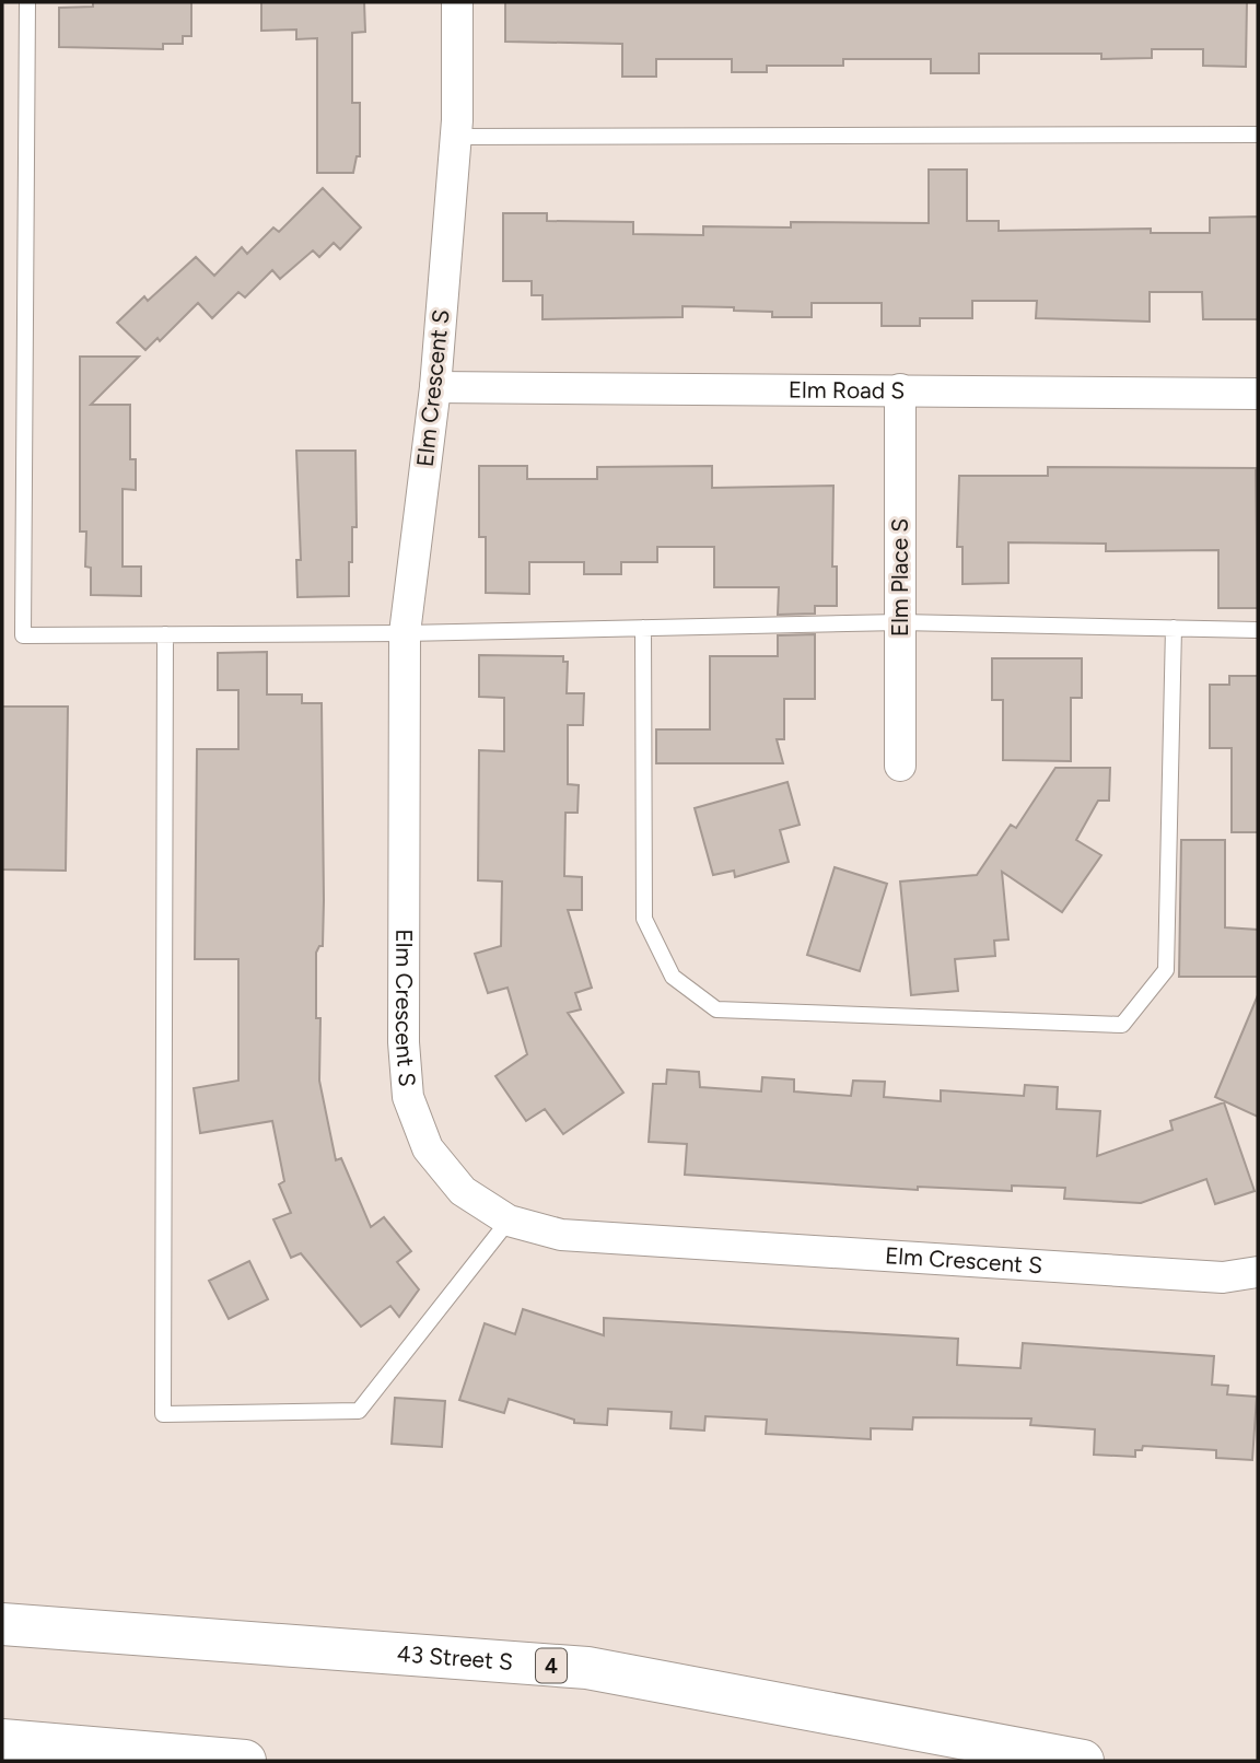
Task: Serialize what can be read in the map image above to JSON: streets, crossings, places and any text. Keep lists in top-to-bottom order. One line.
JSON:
{"streets":{"highway":["43 Street S","4"],"street":["Elm Crescent S","Elm Road S","Elm Place S"]},"crossings":[["Elm Crescent S","Elm Road S"],["Elm Road S","Elm Place S"]]}
